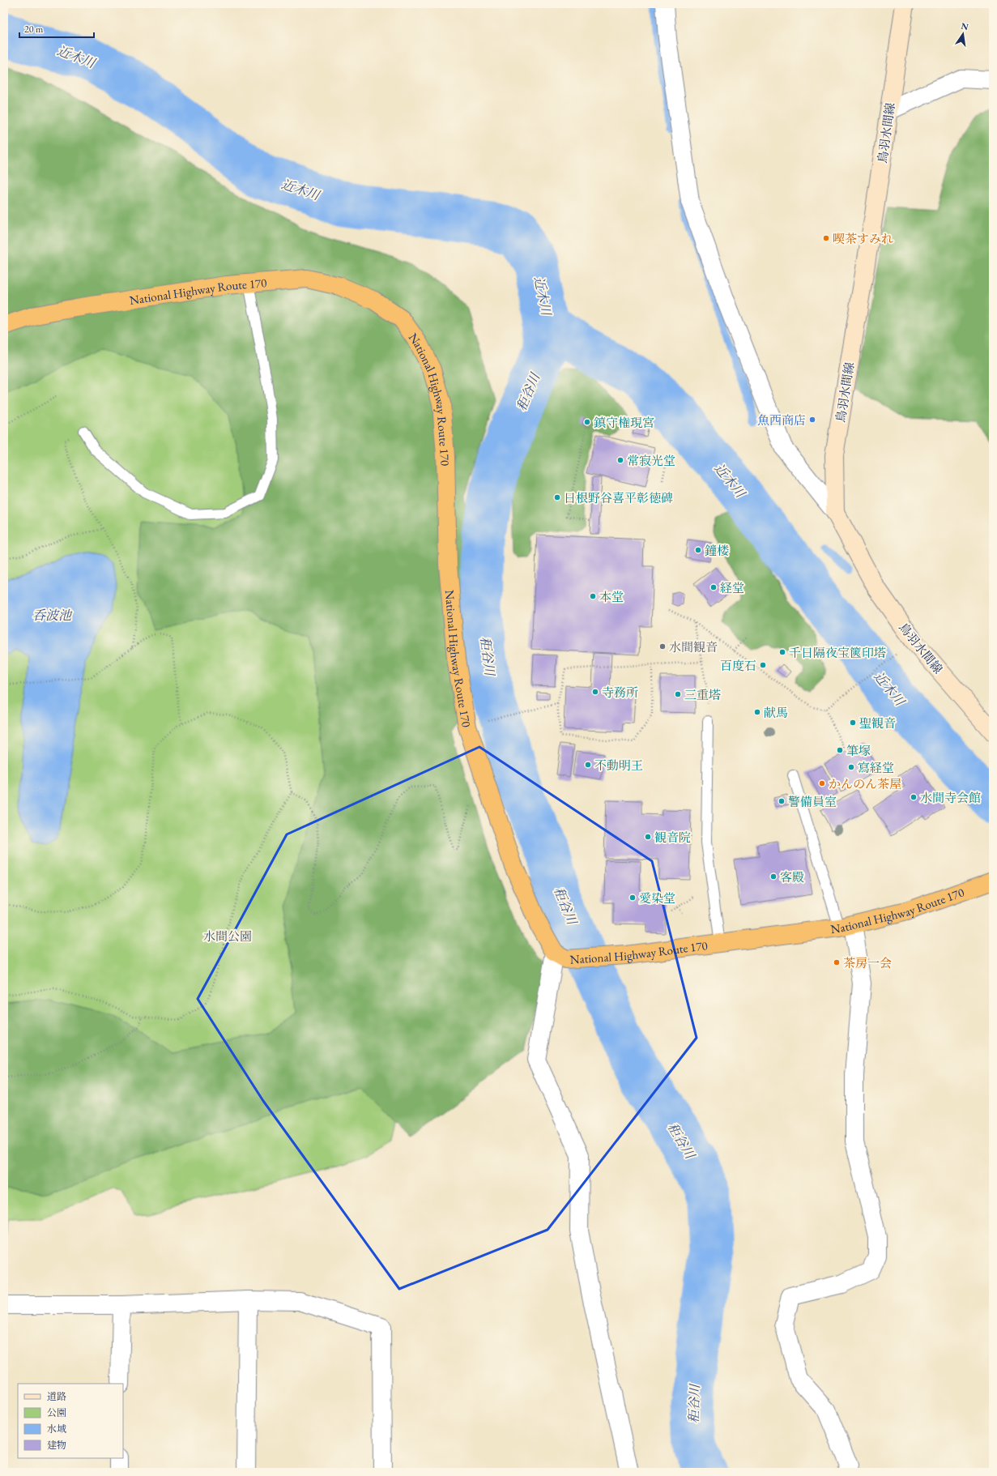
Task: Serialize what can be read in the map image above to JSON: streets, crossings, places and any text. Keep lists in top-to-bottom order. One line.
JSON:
{"streets":{"highway":["National Highway Route 170"],"street":["鳥羽水間線"]},"water":["近木川","秬谷川","呑波池"],"parks":["水間公園"],"places":["喫茶すみれ","魚西商店","鎮守権現宮","常寂光堂","日根野谷喜平彰徳碑","鐘楼","経堂","本堂","水間観音","千日隔夜宝篋印塔","百度石","寺務所","三重塔","献馬","聖観音","筆塚","不動明王","寫経堂","かんのん茶屋","水間寺会館","警備員室","観音院","客殿","愛染堂","茶房一会"],"legend":["道路","公園","水域","建物"],"scale_bar":"20 m","north":"top"}
